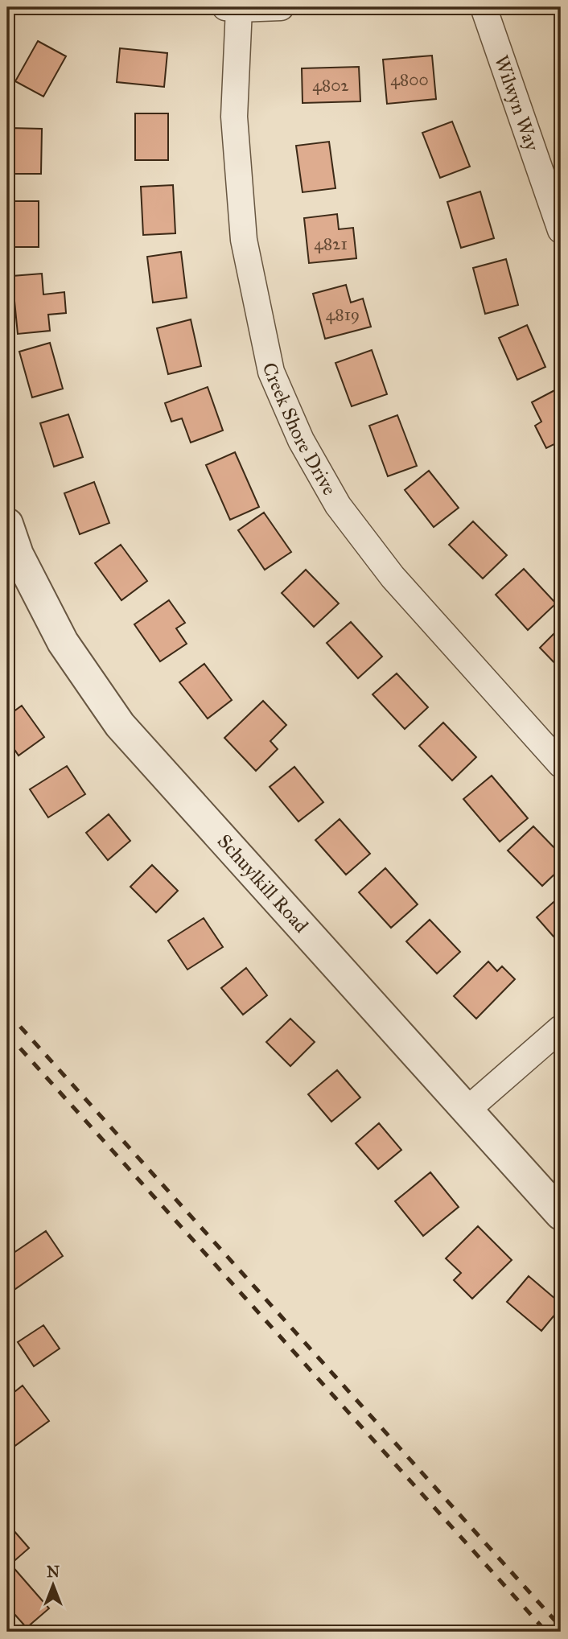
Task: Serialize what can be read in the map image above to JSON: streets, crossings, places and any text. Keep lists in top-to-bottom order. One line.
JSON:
{"streets":{"street":["Wilwyn Way","Creek Shore Drive","Schuylkill Road"]},"house_numbers":["4800","4802","4821","4819"],"north":"top"}
